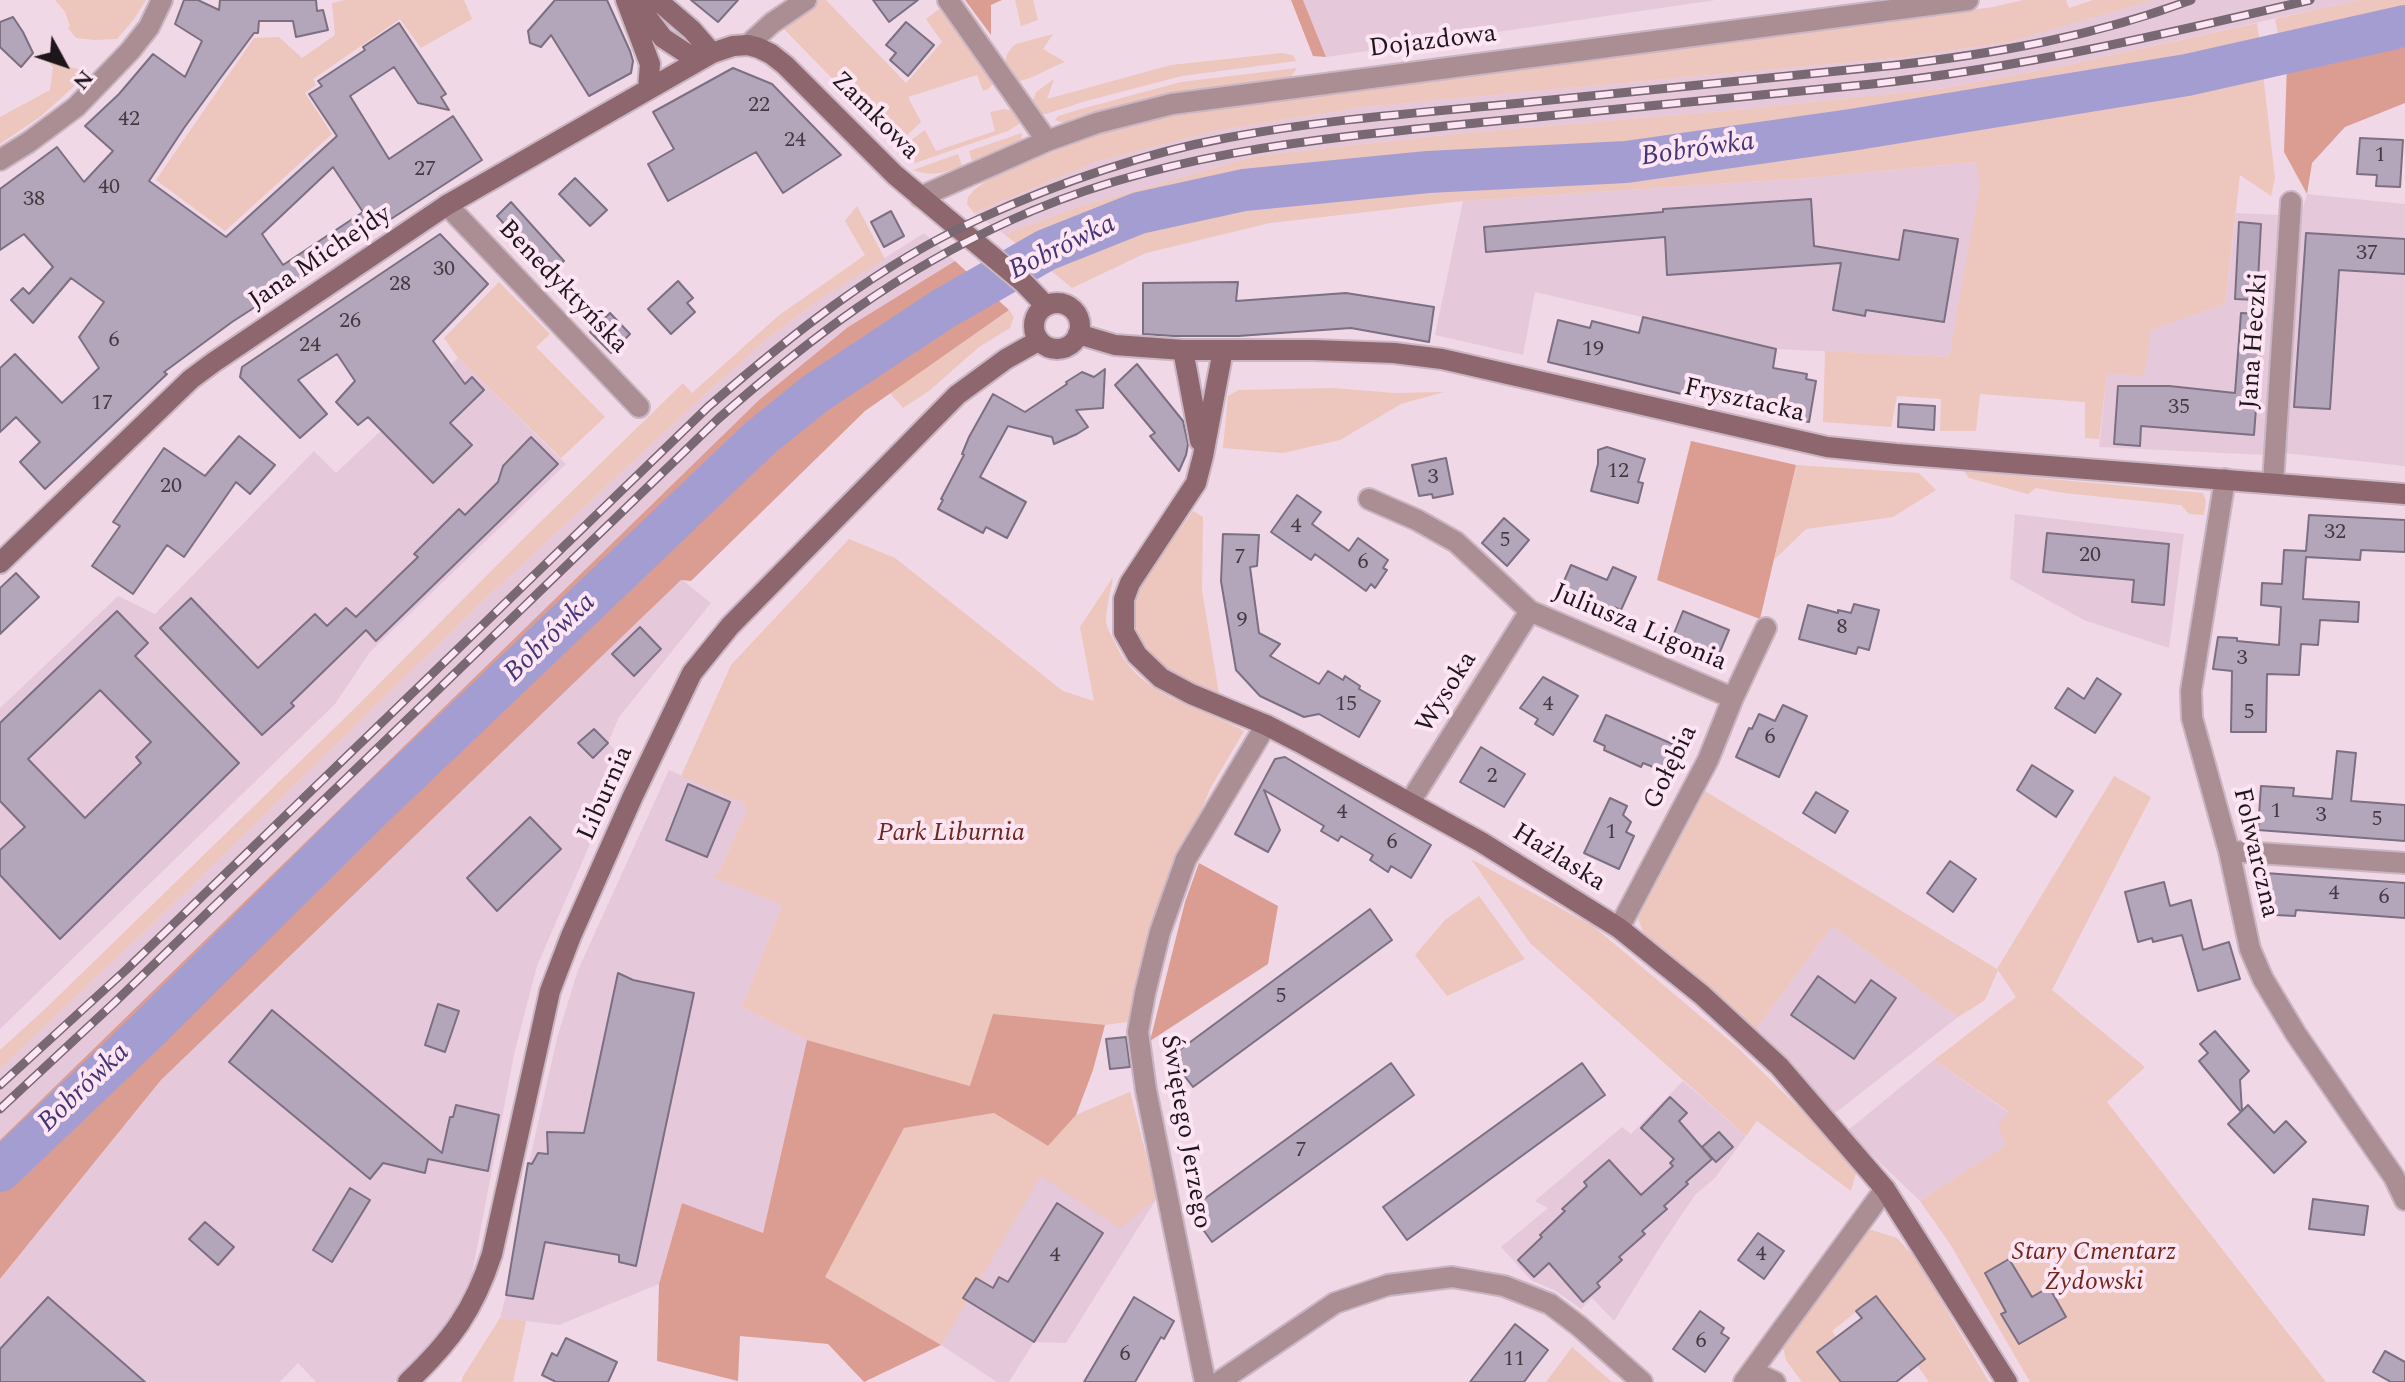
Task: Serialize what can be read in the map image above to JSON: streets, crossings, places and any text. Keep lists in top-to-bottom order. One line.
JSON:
{"streets":{"street":["Dojazdowa","Zamkowa","Jana Michejdy","Benedyktyńska","Jana Heczki","Frysztacka","Juliusza Ligonia","Wysoka","Gołębia","Liburnia","Folwarczna","Hażlaska","Świętego Jerzego"]},"crossings":[["Dojazdowa","Zamkowa"],["Zamkowa","Frysztacka"],["Zamkowa","Liburnia"],["Jana Michejdy","Benedyktyńska"],["Jana Heczki","Frysztacka"],["Frysztacka","Liburnia"],["Frysztacka","Folwarczna"],["Frysztacka","Hażlaska"],["Juliusza Ligonia","Wysoka"],["Juliusza Ligonia","Gołębia"],["Wysoka","Hażlaska"],["Gołębia","Hażlaska"],["Hażlaska","Świętego Jerzego"]],"water":["Bobrówka"],"parks":["Park Liburnia","Stary Cmentarz Żydowski"],"house_numbers":["22","42","24","1","27","40","38","37","30","28","26","6","24","19","17","35","12","3","20","4","32","5","20","7","6","9","8","3","15","4","5","6","2","1","4","3","5","1","6","4","6","5","7","4","4","6","6","11"],"north":"bottom right"}
